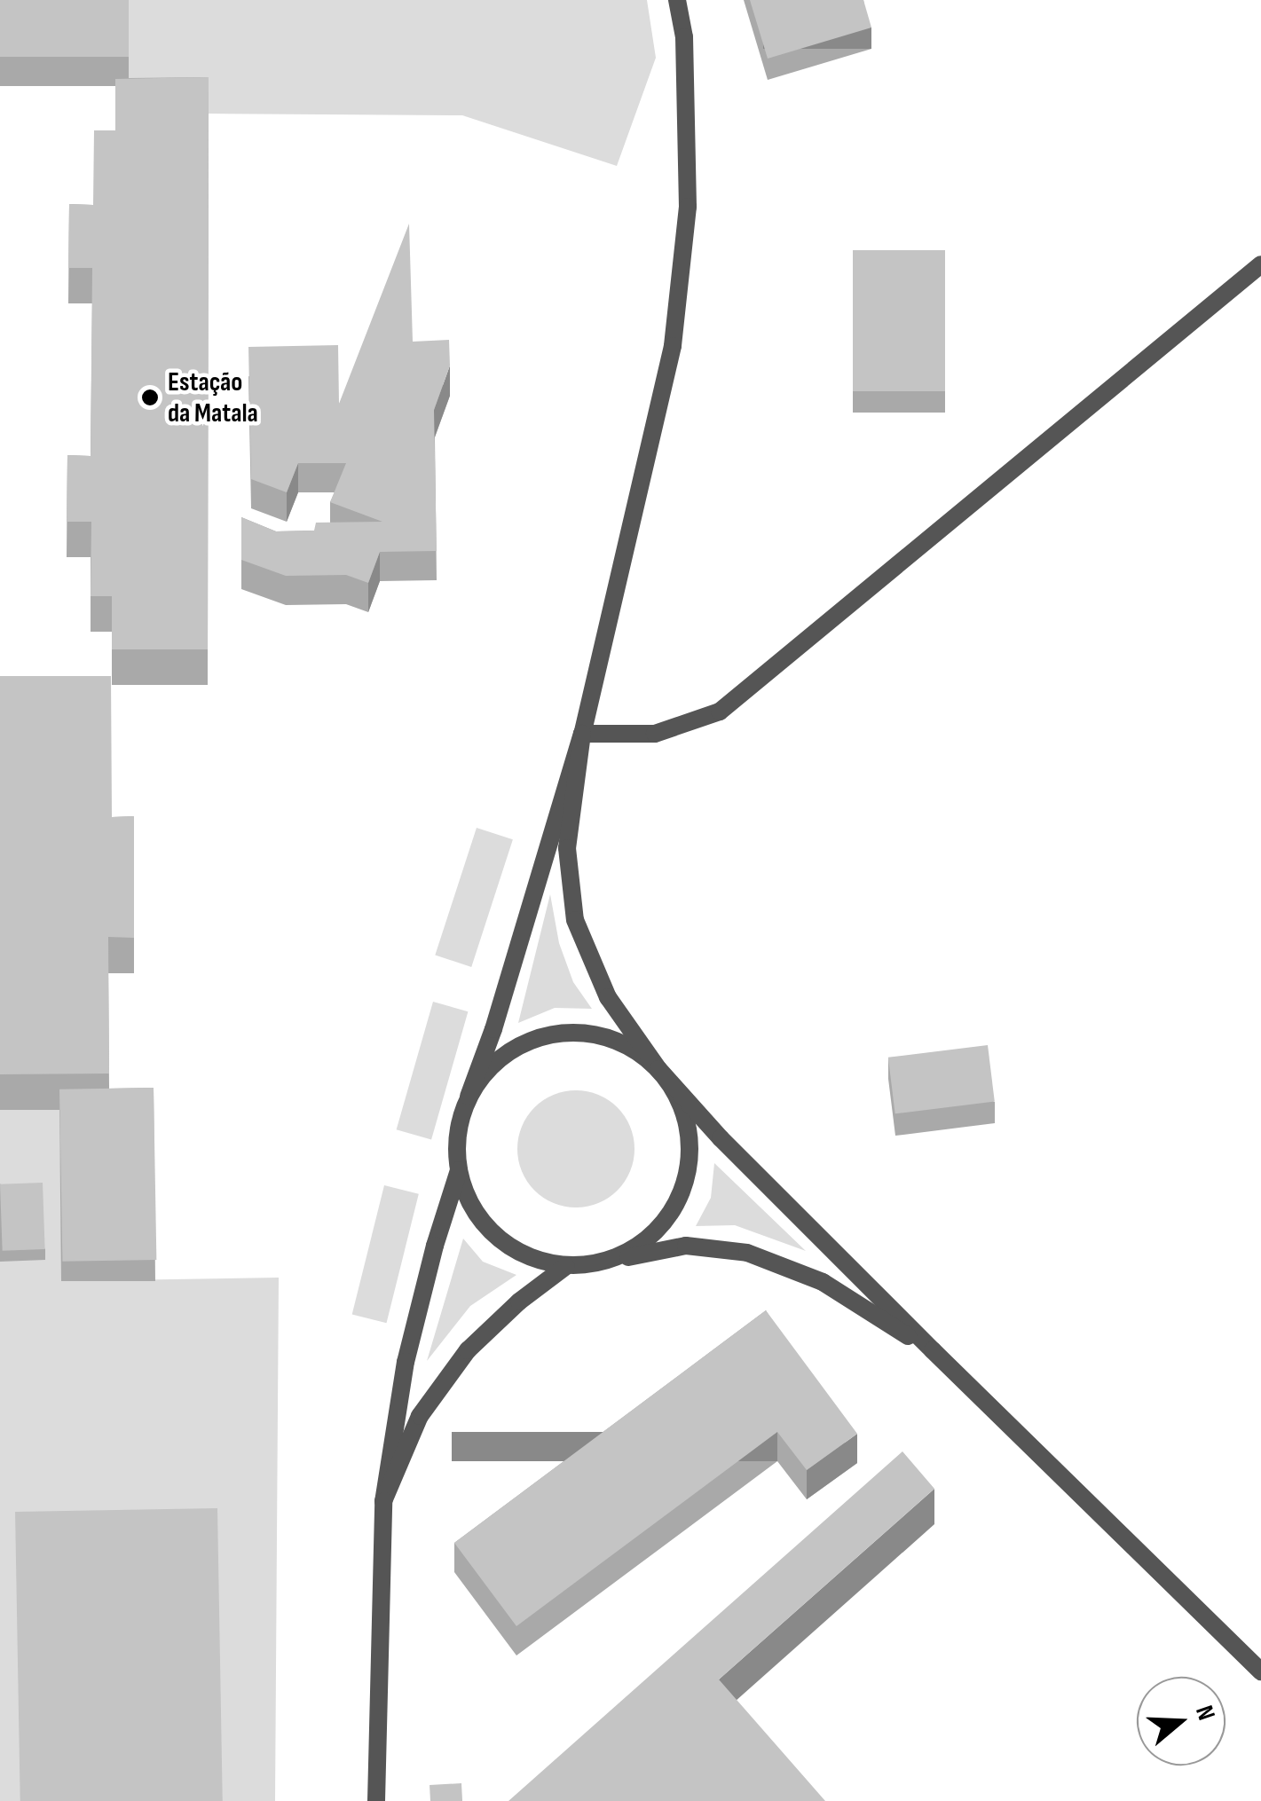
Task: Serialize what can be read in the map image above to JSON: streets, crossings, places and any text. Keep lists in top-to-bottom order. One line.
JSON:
{"places":["Estação da Matala"],"north":"right"}
